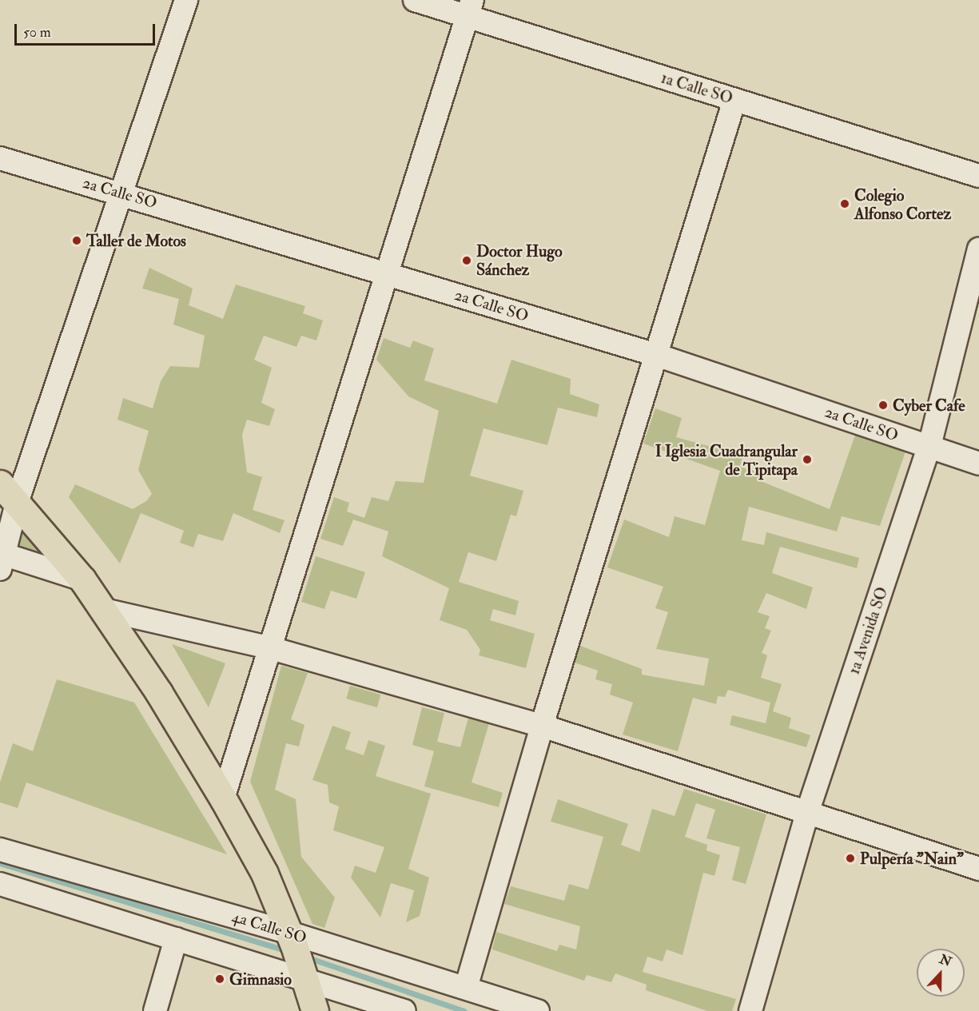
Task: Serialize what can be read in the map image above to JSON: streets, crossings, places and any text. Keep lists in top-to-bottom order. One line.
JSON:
{"streets":{"street":["1a Calle SO","2a Calle SO","1a Avenida SO","4a Calle SO"]},"crossings":[["2a Calle SO","1a Avenida SO"]],"places":["Colegio Alfonso Cortez","Taller de Motos","Doctor Hugo Sánchez","Cyber Cafe","I Iglesia Cuadrangular de Tipitapa","Pulpería \"Nain\"","Gimnasio"],"scale_bar":"50 m","north":"top"}
